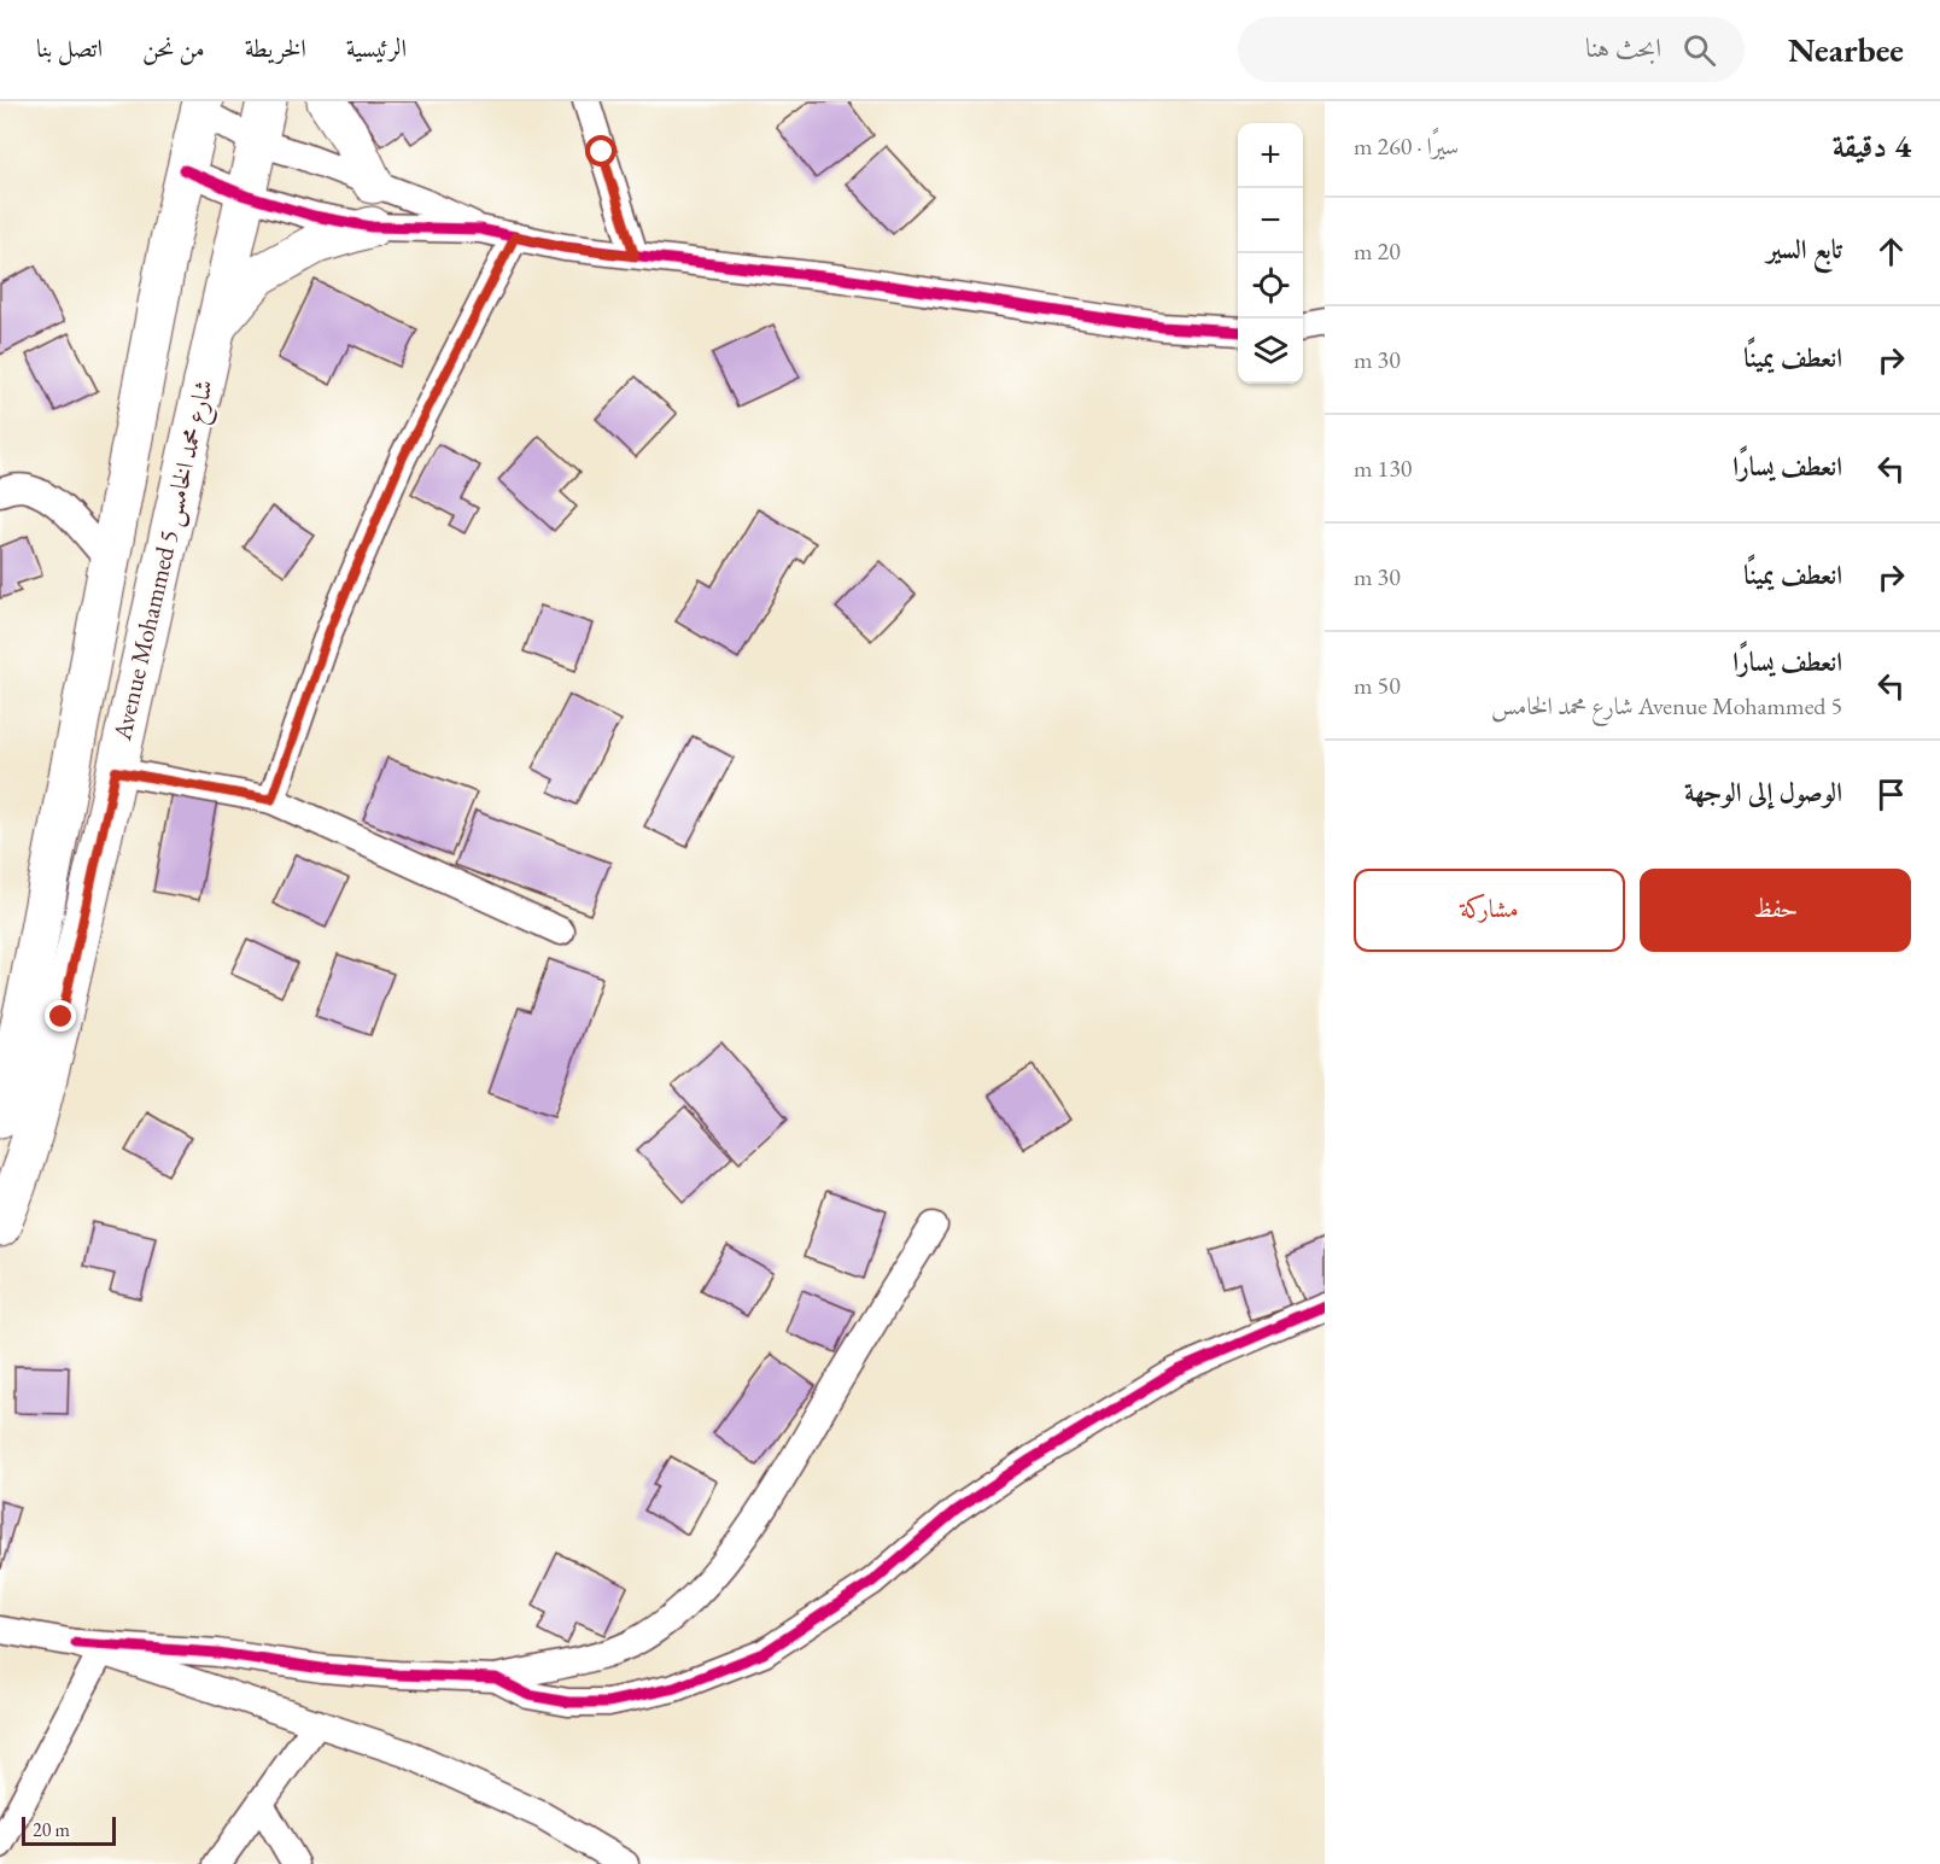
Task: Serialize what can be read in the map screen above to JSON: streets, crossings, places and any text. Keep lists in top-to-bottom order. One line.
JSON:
{"streets":{"main road":["Avenue Mohammed 5 شارع محمد الخامس"]},"scale_bar":"20 m","page":{"header":"Nearbee","search":"ابحث هنا","nav":["الرئيسية","الخريطة","من نحن","اتصل بنا"],"heading":["4 دقيقة","سيرًا · 260 m"],"map_buttons":["+","−"],"list":[["تابع السير","20 m"],["انعطف يمينًا","30 m"],["انعطف يسارًا","130 m"],["انعطف يمينًا","30 m"],["انعطف يسارًا","Avenue Mohammed 5 شارع محمد الخامس","50 m"],"الوصول إلى الوجهة"],"buttons":["حفظ","مشاركة"],"scale":"20 m"}}
